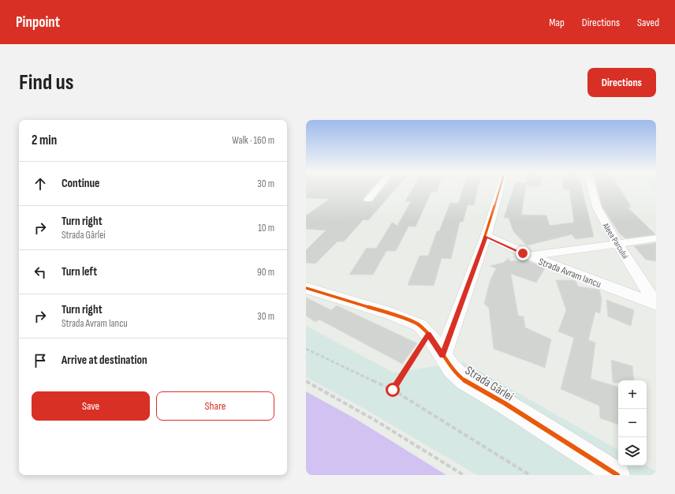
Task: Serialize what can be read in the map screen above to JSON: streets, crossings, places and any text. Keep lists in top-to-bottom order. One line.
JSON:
{"streets":{"street":["Aleea Parcului","Strada Avram Iancu","Strada Gârlei"]},"crossings":[["Aleea Parcului","Strada Avram Iancu"]],"page":{"header":"Pinpoint","nav":["Map","Directions","Saved"],"buttons":["Directions",["Save","Share"]],"title":"Find us","heading":["2 min","Walk · 160 m"],"list":[["Continue","30 m"],["Turn right","Strada Gârlei","10 m"],["Turn left","90 m"],["Turn right","Strada Avram Iancu","30 m"],"Arrive at destination"],"map_buttons":["+","−"]}}
